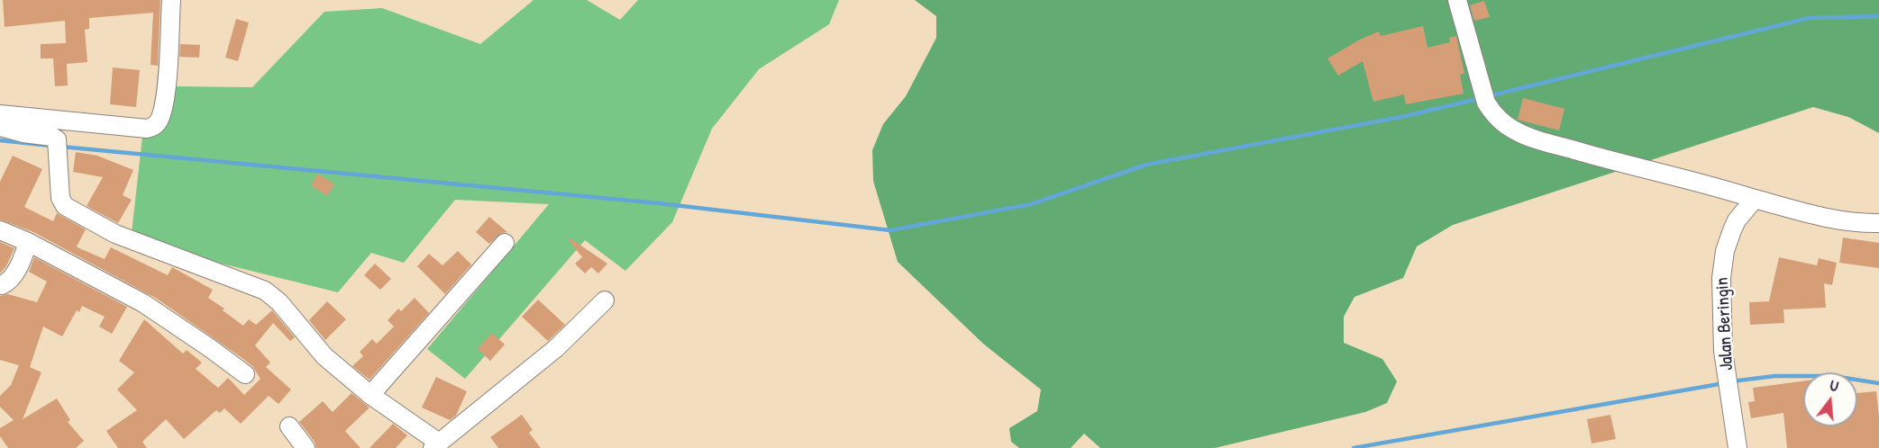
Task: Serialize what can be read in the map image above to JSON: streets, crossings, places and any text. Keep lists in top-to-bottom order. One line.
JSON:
{"streets":{"street":["Jalan Beringin"]},"north":"top"}
